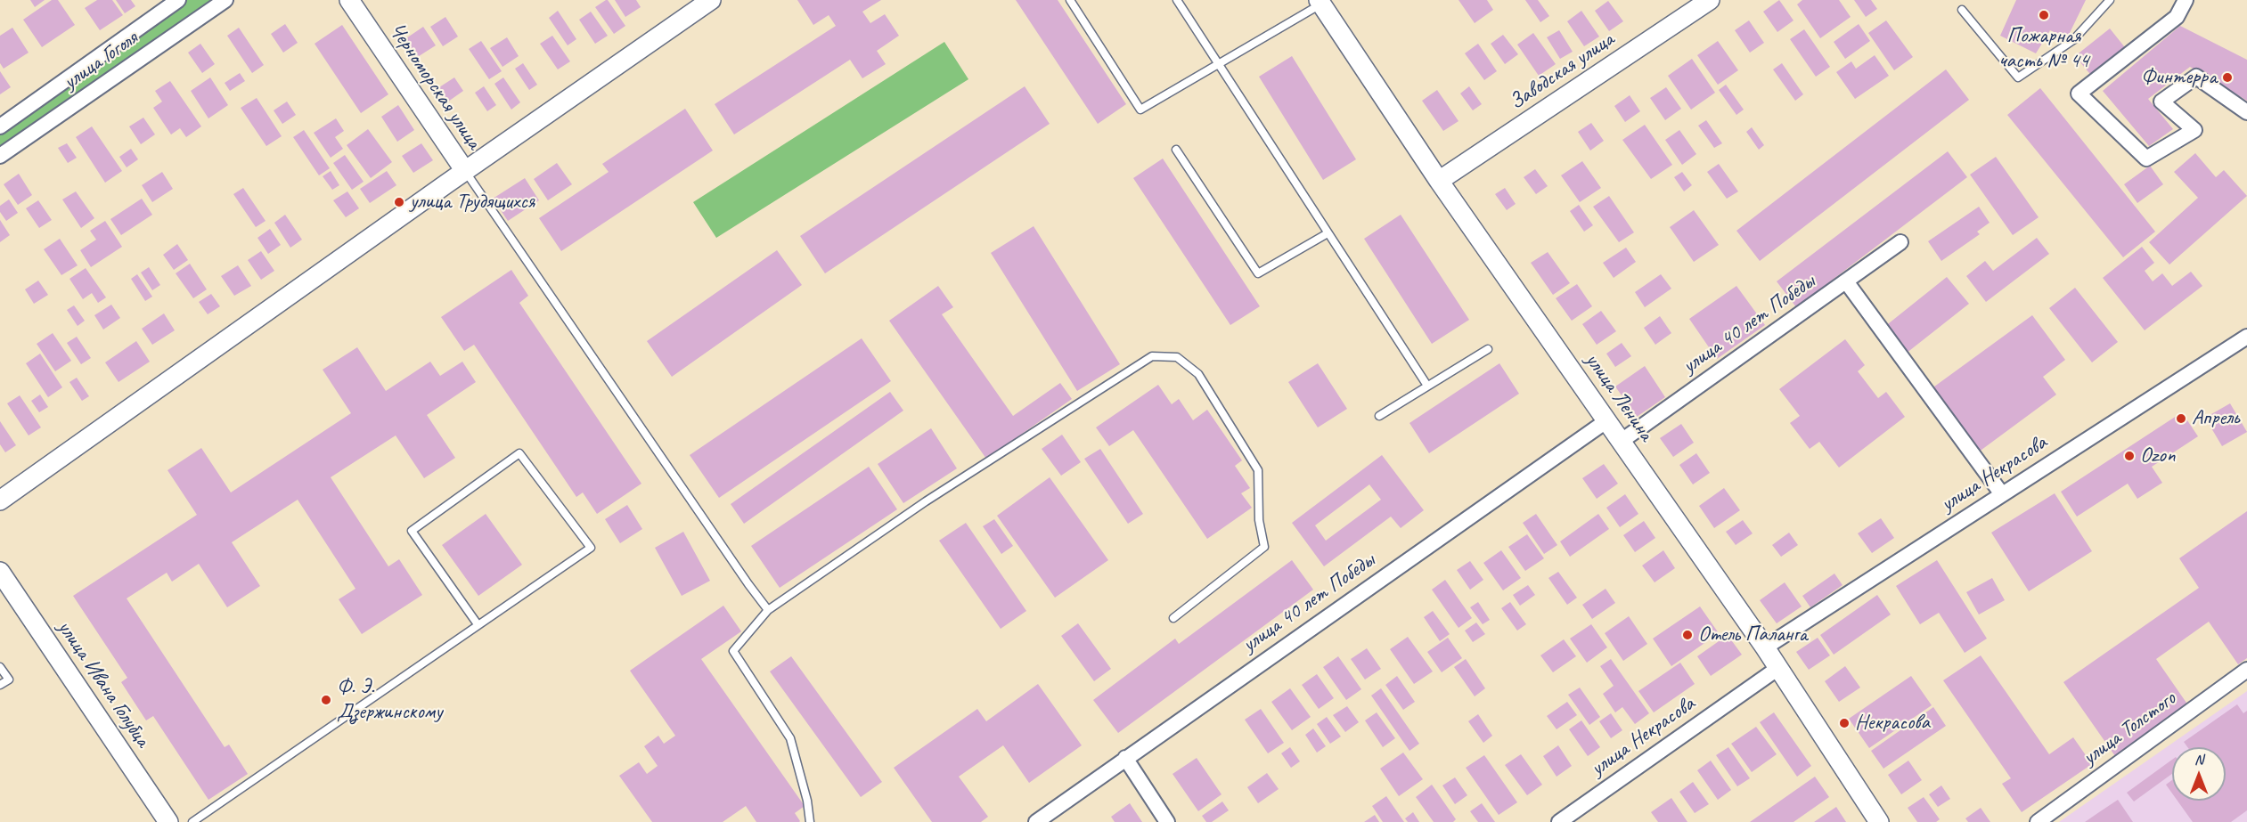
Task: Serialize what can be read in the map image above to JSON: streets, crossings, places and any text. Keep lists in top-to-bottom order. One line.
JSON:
{"streets":{"street":["улица Гоголя","Заводская улица","Черноморская улица","улица 40 лет Победы","улица Ленина","улица Некрасова","улица Ивана Голубца","улица Толстого"]},"crossings":[["Заводская улица","улица Ленина"],["улица 40 лет Победы","улица Ленина"],["улица Ленина","улица Некрасова"]],"places":["Пожарная часть № 44","Финтерра","улица Трудящихся","Апрель","Ozon","Отель Паланга","Ф. Э. Дзержинскому","Некрасова"],"north":"top"}
